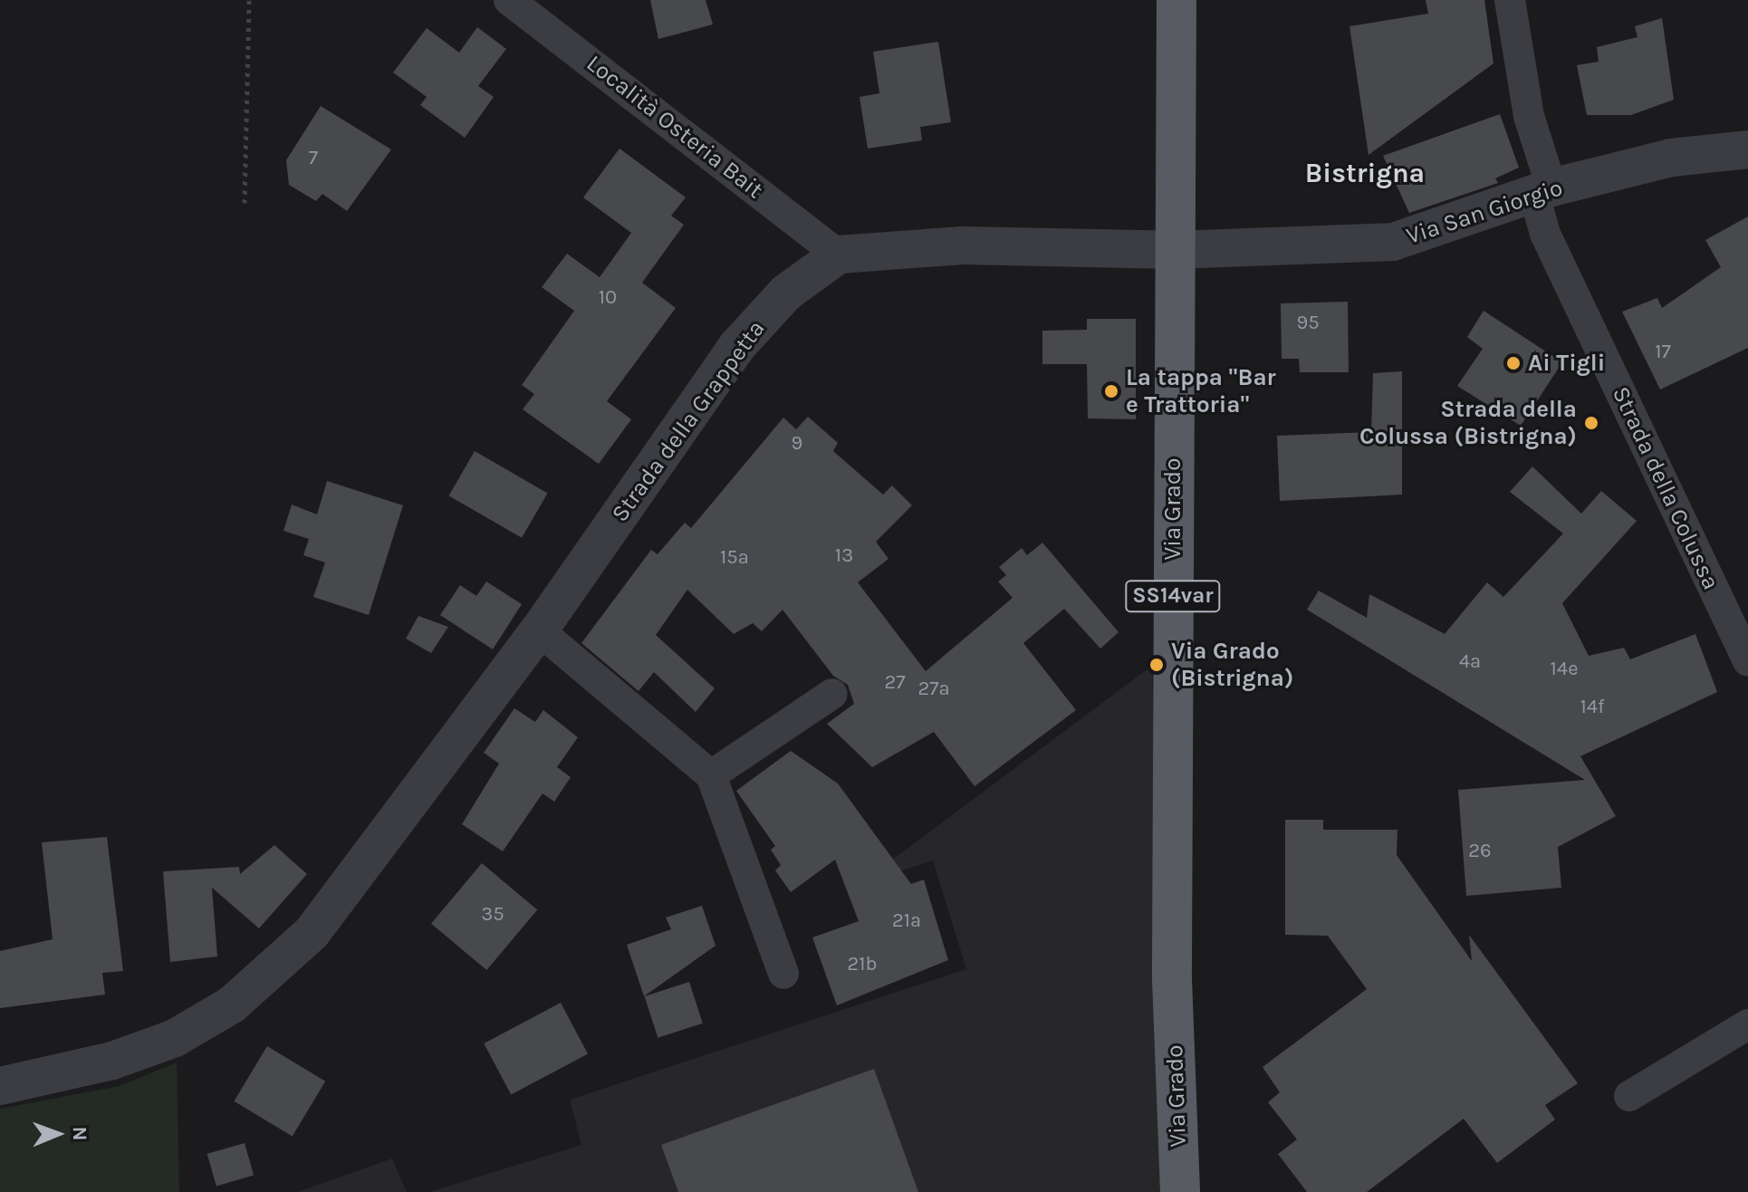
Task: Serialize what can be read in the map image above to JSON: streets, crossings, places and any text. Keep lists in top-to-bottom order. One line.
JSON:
{"streets":{"main road":["Via Grado","SS14var"],"street":["Località Osteria Bait","Via San Giorgio","Strada della Grappetta","Strada della Colussa"]},"crossings":[["Località Osteria Bait","Strada della Grappetta"],["Via San Giorgio","Strada della Colussa"],["Via San Giorgio","Via Grado"]],"districts":["Bistrigna"],"places":["Ai Tigli","La tappa \"Bar e Trattoria\"","Strada della Colussa (Bistrigna)","Via Grado (Bistrigna)"],"house_numbers":["7","10","95","17","9","13","15a","4a","14e","27","27a","14f","26","35","21a","21b"],"north":"right"}
